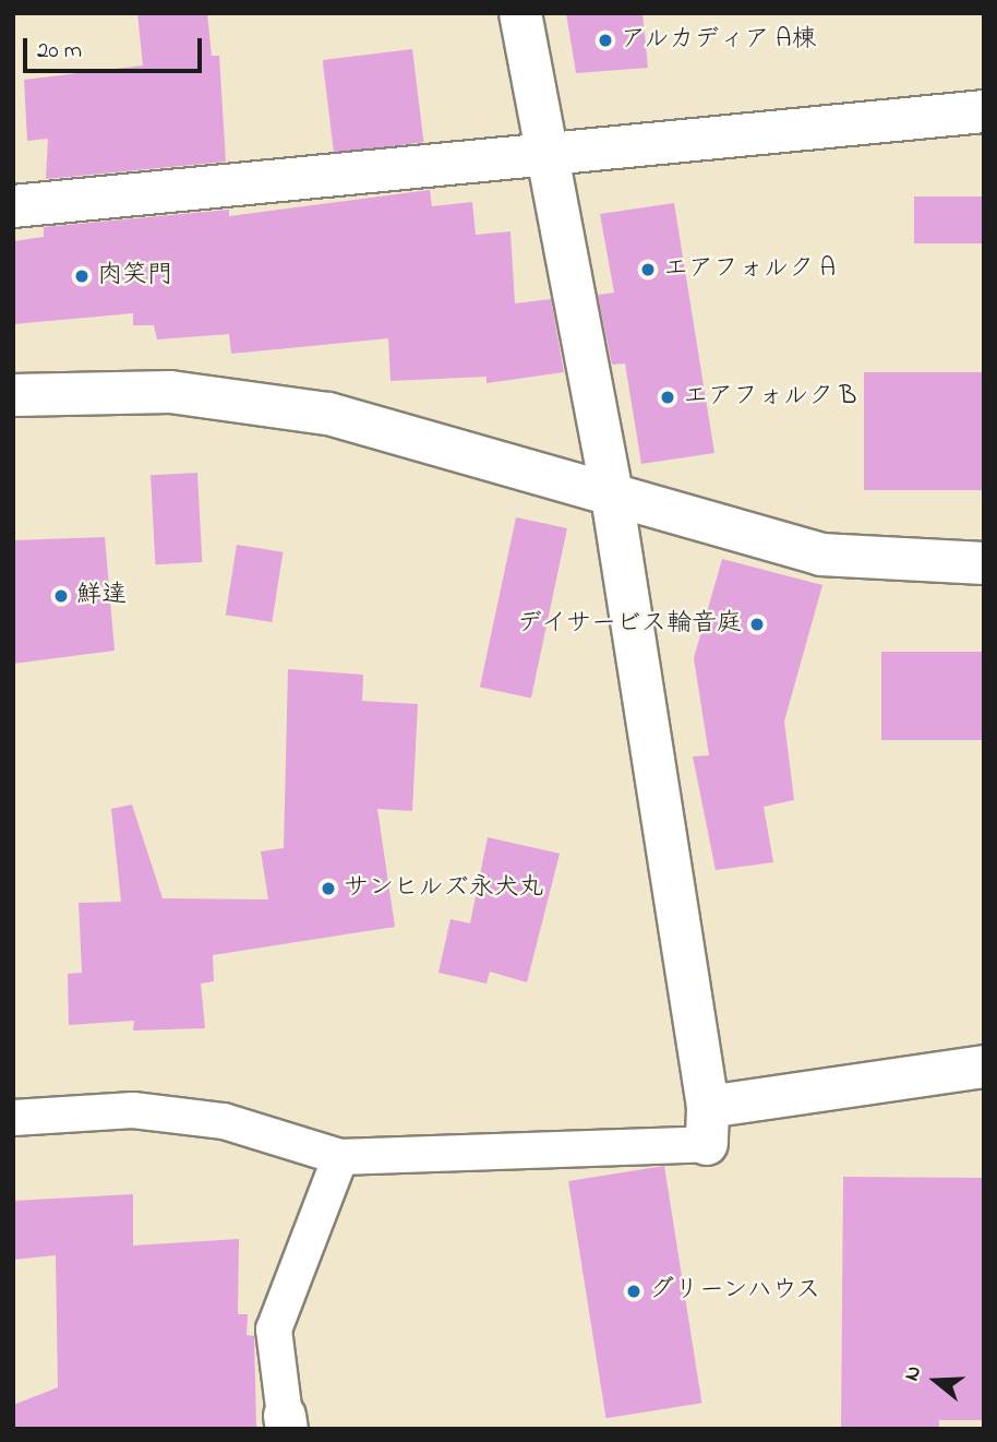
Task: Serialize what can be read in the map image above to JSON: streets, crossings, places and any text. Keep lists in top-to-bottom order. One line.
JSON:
{"places":["アルカディア A棟","エアフォルク A","肉笑門","エアフォルク B","鮮達","デイサービス輪音庭","サンヒルズ永犬丸","グリーンハウス"],"scale_bar":"20 m","north":"left"}
